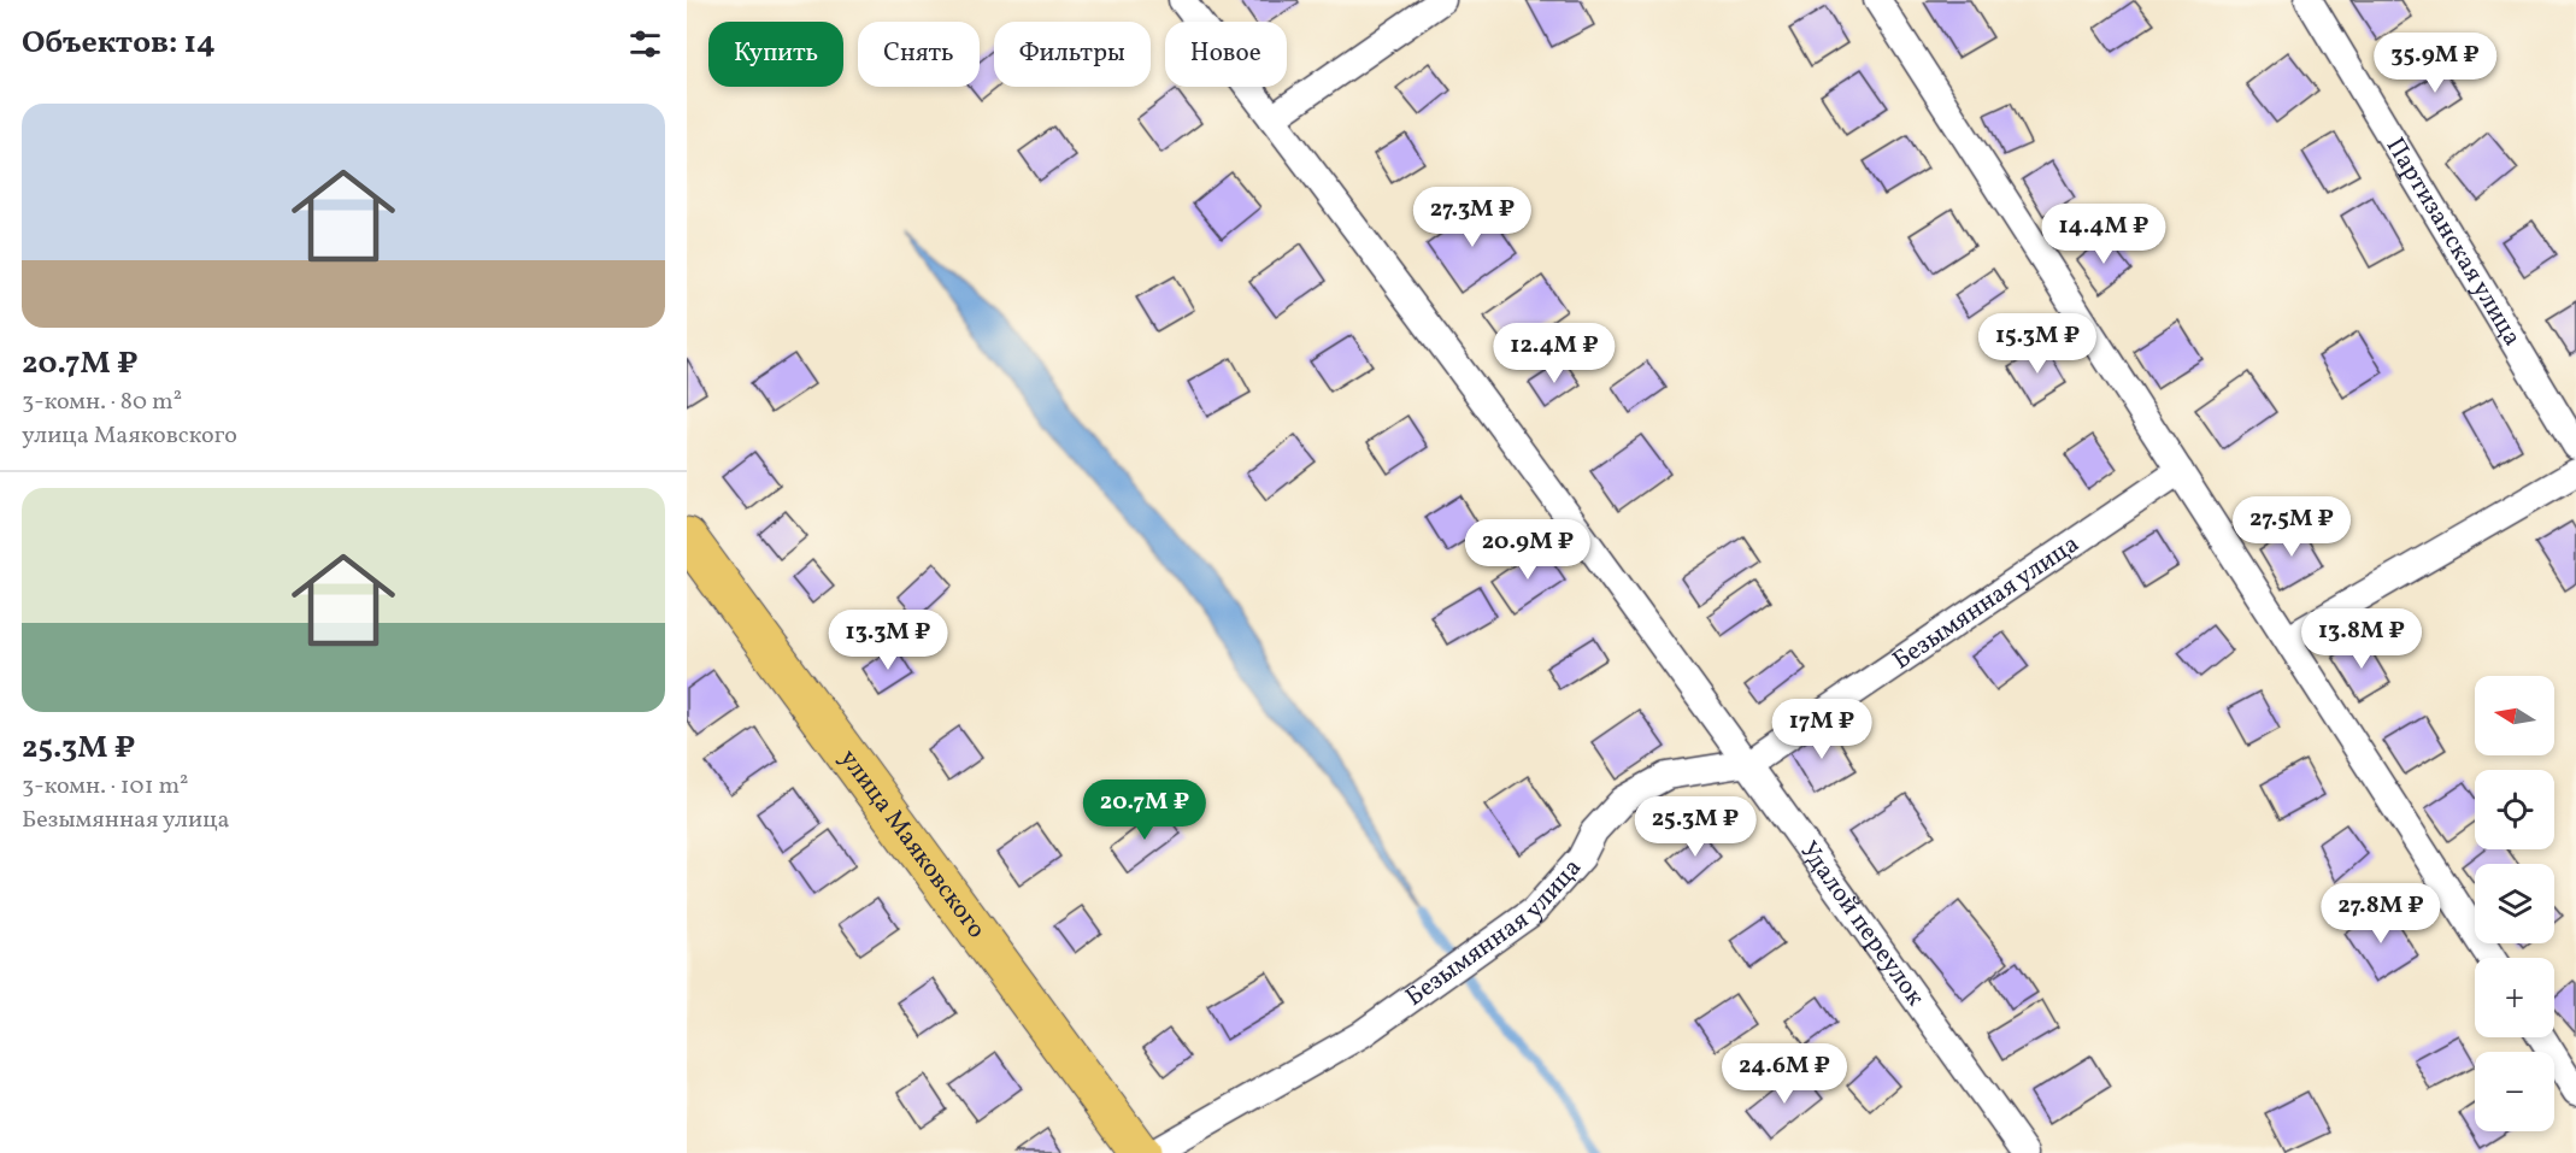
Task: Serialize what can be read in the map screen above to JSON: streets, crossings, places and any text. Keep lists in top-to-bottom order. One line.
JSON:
{"streets":{"main road":["улица Маяковского"],"street":["Партизанская улица","Безымянная улица","Удалой переулок"]},"crossings":[["Безымянная улица","Удалой переулок"]],"north":"left","page":{"heading":"Объектов: 14","chip":["Купить","Снять","Фильтры","Новое"],"price":["35.9M ₽","27.3M ₽","14.4M ₽","15.3M ₽","12.4M ₽","27.5M ₽","20.9M ₽","13.8M ₽","13.3M ₽","17M ₽","20.7M ₽","25.3M ₽","27.8M ₽","24.6M ₽"],"list":[{"name":"20.7M ₽","note":"3-комн. · 80 m² · улица Маяковского"},{"name":"25.3M ₽","note":"3-комн. · 101 m² · Безымянная улица"}],"map_buttons":["+","−"]}}
